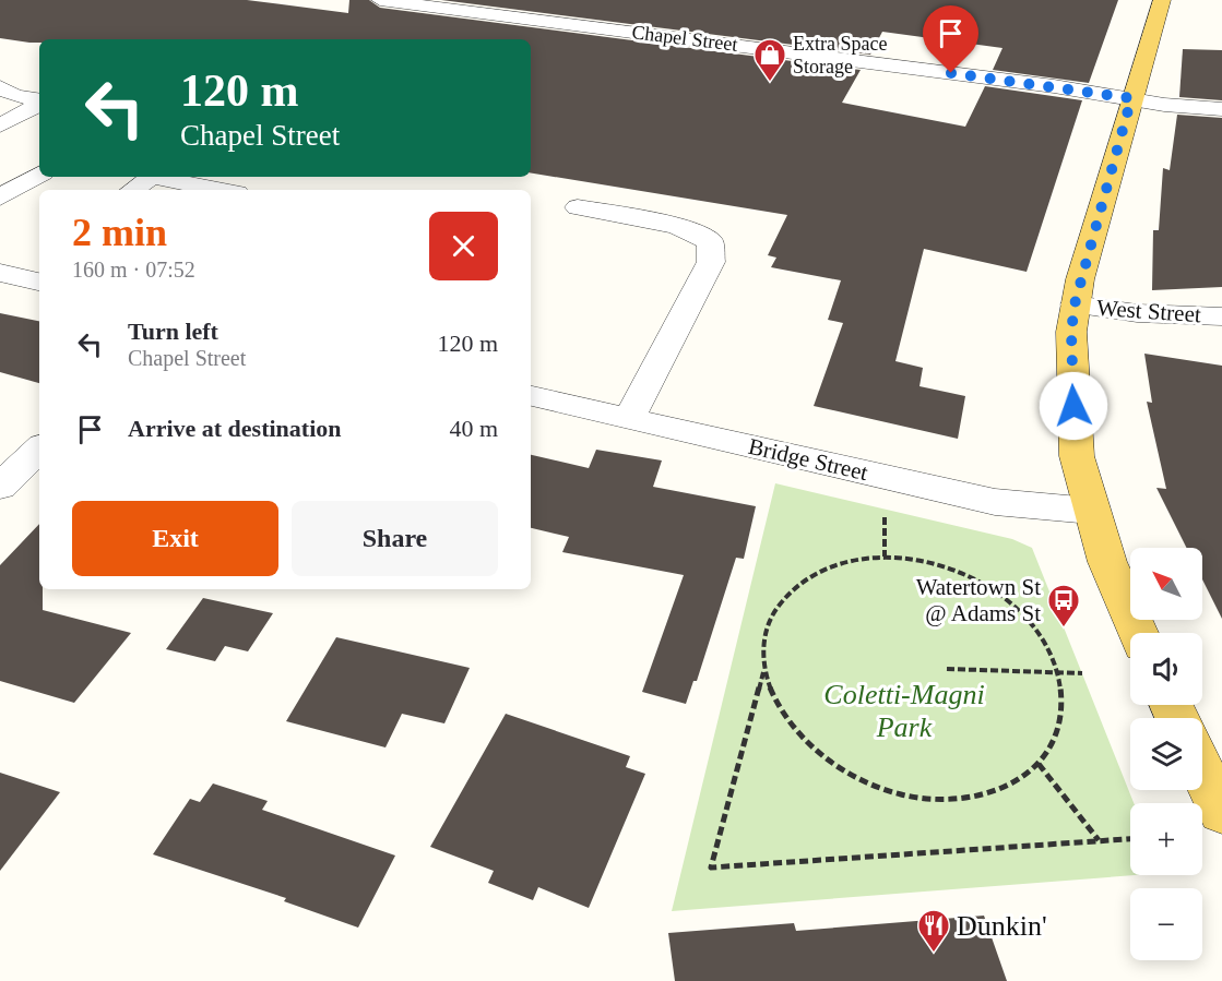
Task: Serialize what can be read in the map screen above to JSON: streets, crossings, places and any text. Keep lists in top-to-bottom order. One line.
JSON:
{"streets":{"street":["Chapel Street","West Street","Bridge Street"]},"parks":["Coletti-Magni Park"],"places":{"shop":["Extra Space Storage"],"bus stop":["Watertown St @ Adams St"],"restaurant":["Dunkin'"]},"north":"top left","page":{"turn":["120 m","Chapel Street"],"heading":["2 min","160 m · 07:52"],"list":[{"name":"Turn left","note":"Chapel Street","value":"120 m"},{"name":"Arrive at destination","value":"40 m"}],"buttons":["Exit","Share"],"map_buttons":["+","−"]}}
